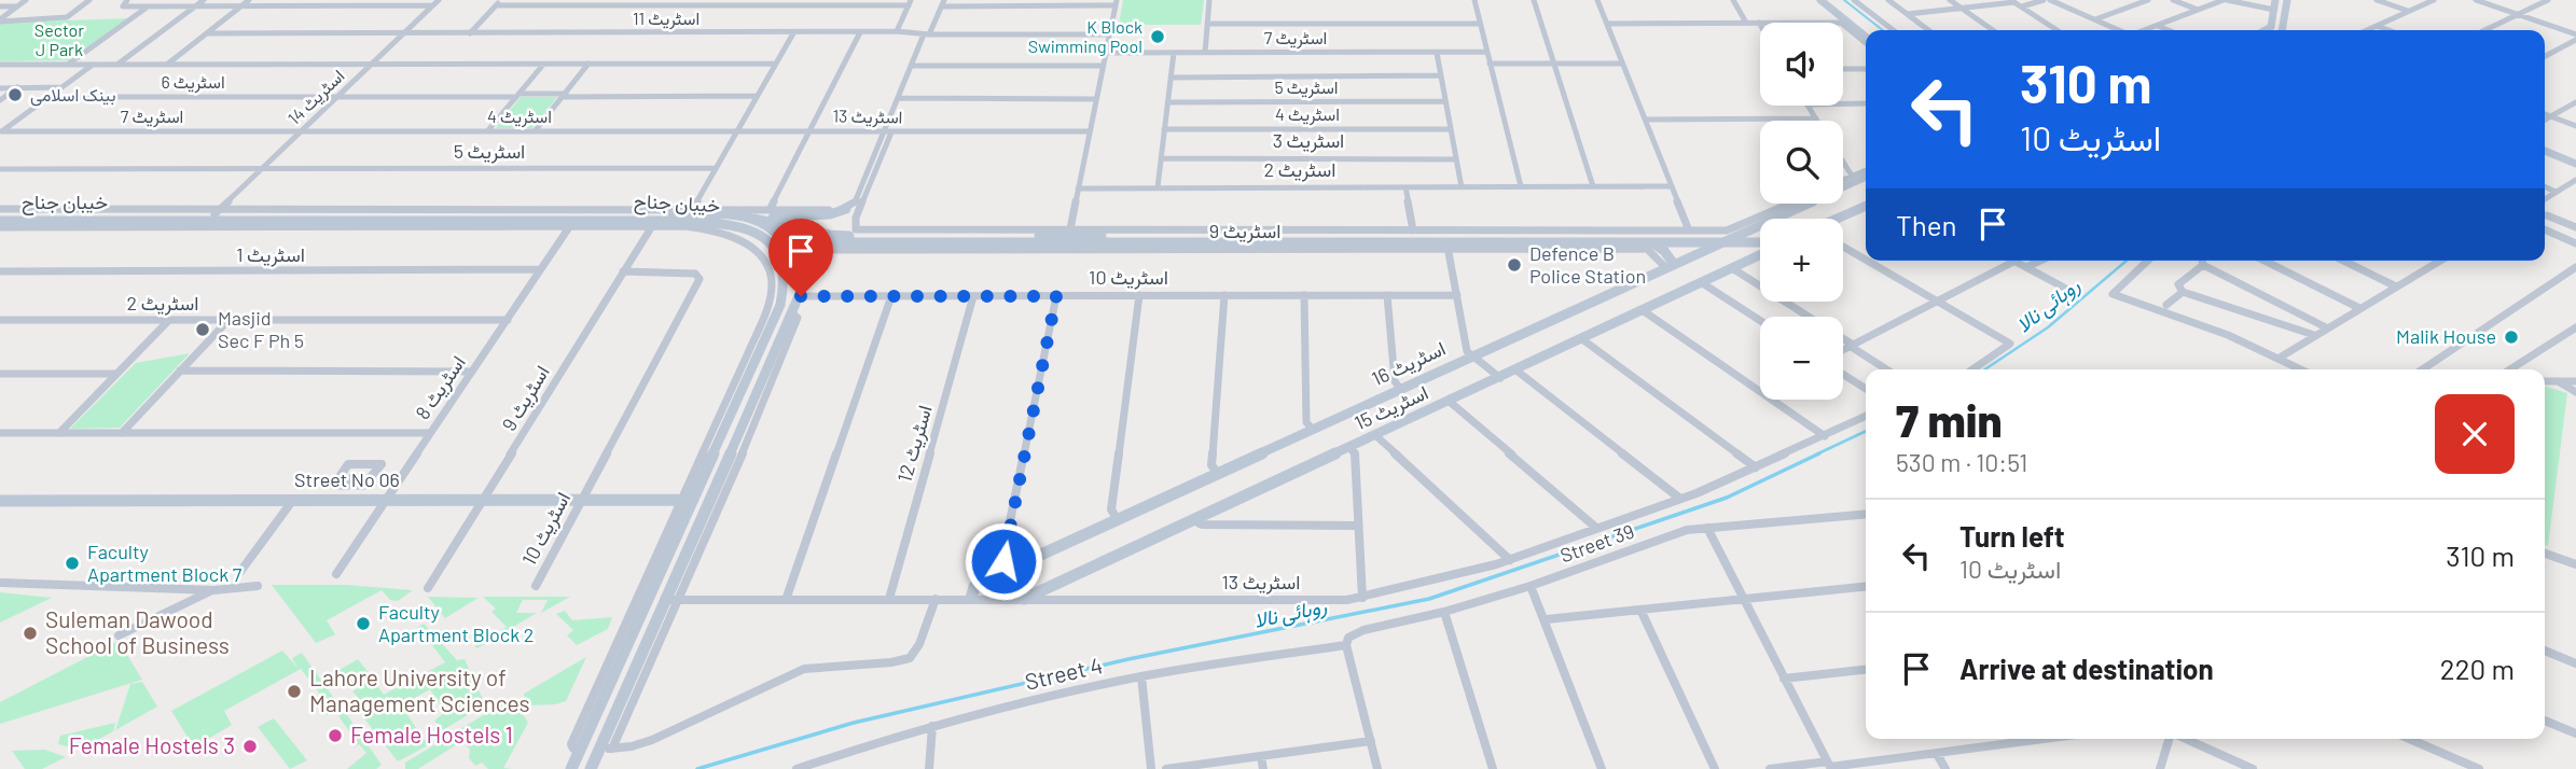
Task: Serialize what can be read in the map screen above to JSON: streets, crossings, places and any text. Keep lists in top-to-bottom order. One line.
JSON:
{"streets":{"main road":["خیبان جناح","اسٹریٹ 16","اسٹریٹ 15","Street No 06"],"street":["اسٹریٹ 11","اسٹریٹ 7","اسٹریٹ 6","اسٹریٹ 5","اسٹریٹ 14","اسٹریٹ 4","اسٹریٹ 13","اسٹریٹ 3","اسٹریٹ 2","اسٹریٹ 9","اسٹریٹ 1","اسٹریٹ 10","اسٹریٹ 8","اسٹریٹ 12","Street 39","Street 4"]},"crossings":[["اسٹریٹ 11","اسٹریٹ 14"],["اسٹریٹ 7","اسٹریٹ 14"],["اسٹریٹ 7","اسٹریٹ 4"],["اسٹریٹ 6","اسٹریٹ 14"],["اسٹریٹ 5","اسٹریٹ 14"],["اسٹریٹ 14","اسٹریٹ 4"],["اسٹریٹ 14","خیبان جناح"],["اسٹریٹ 4","اسٹریٹ 13"],["اسٹریٹ 13","اسٹریٹ 16"],["اسٹریٹ 13","اسٹریٹ 15"],["اسٹریٹ 13","اسٹریٹ 12"],["اسٹریٹ 2","اسٹریٹ 8"],["خیبان جناح","اسٹریٹ 8"],["خیبان جناح","Street No 06"],["اسٹریٹ 9","اسٹریٹ 10"],["اسٹریٹ 9","Street No 06"],["اسٹریٹ 1","اسٹریٹ 8"],["اسٹریٹ 10","اسٹریٹ 12"],["اسٹریٹ 10","Street No 06"],["اسٹریٹ 8","Street No 06"],["Street 39","Street 4"]],"water":["روہائی نالا"],"parks":["Sector J Park"],"places":["K Block Swimming Pool","بینک اسلامی","Defence B Police Station","Masjid Sec F Ph 5","Malik House","Faculty Apartment Block 7","Faculty Apartment Block 2","Suleman Dawood School of Business","Lahore University of Management Sciences","Female Hostels 1","Female Hostels 3"],"page":{"map_buttons":["+","−"],"turn":["310 m","اسٹریٹ 10"],"then":"Then","heading":["7 min","530 m · 10:51"],"list":[{"name":"Turn left","note":"اسٹریٹ 10","value":"310 m"},{"name":"Arrive at destination","value":"220 m"}]}}
